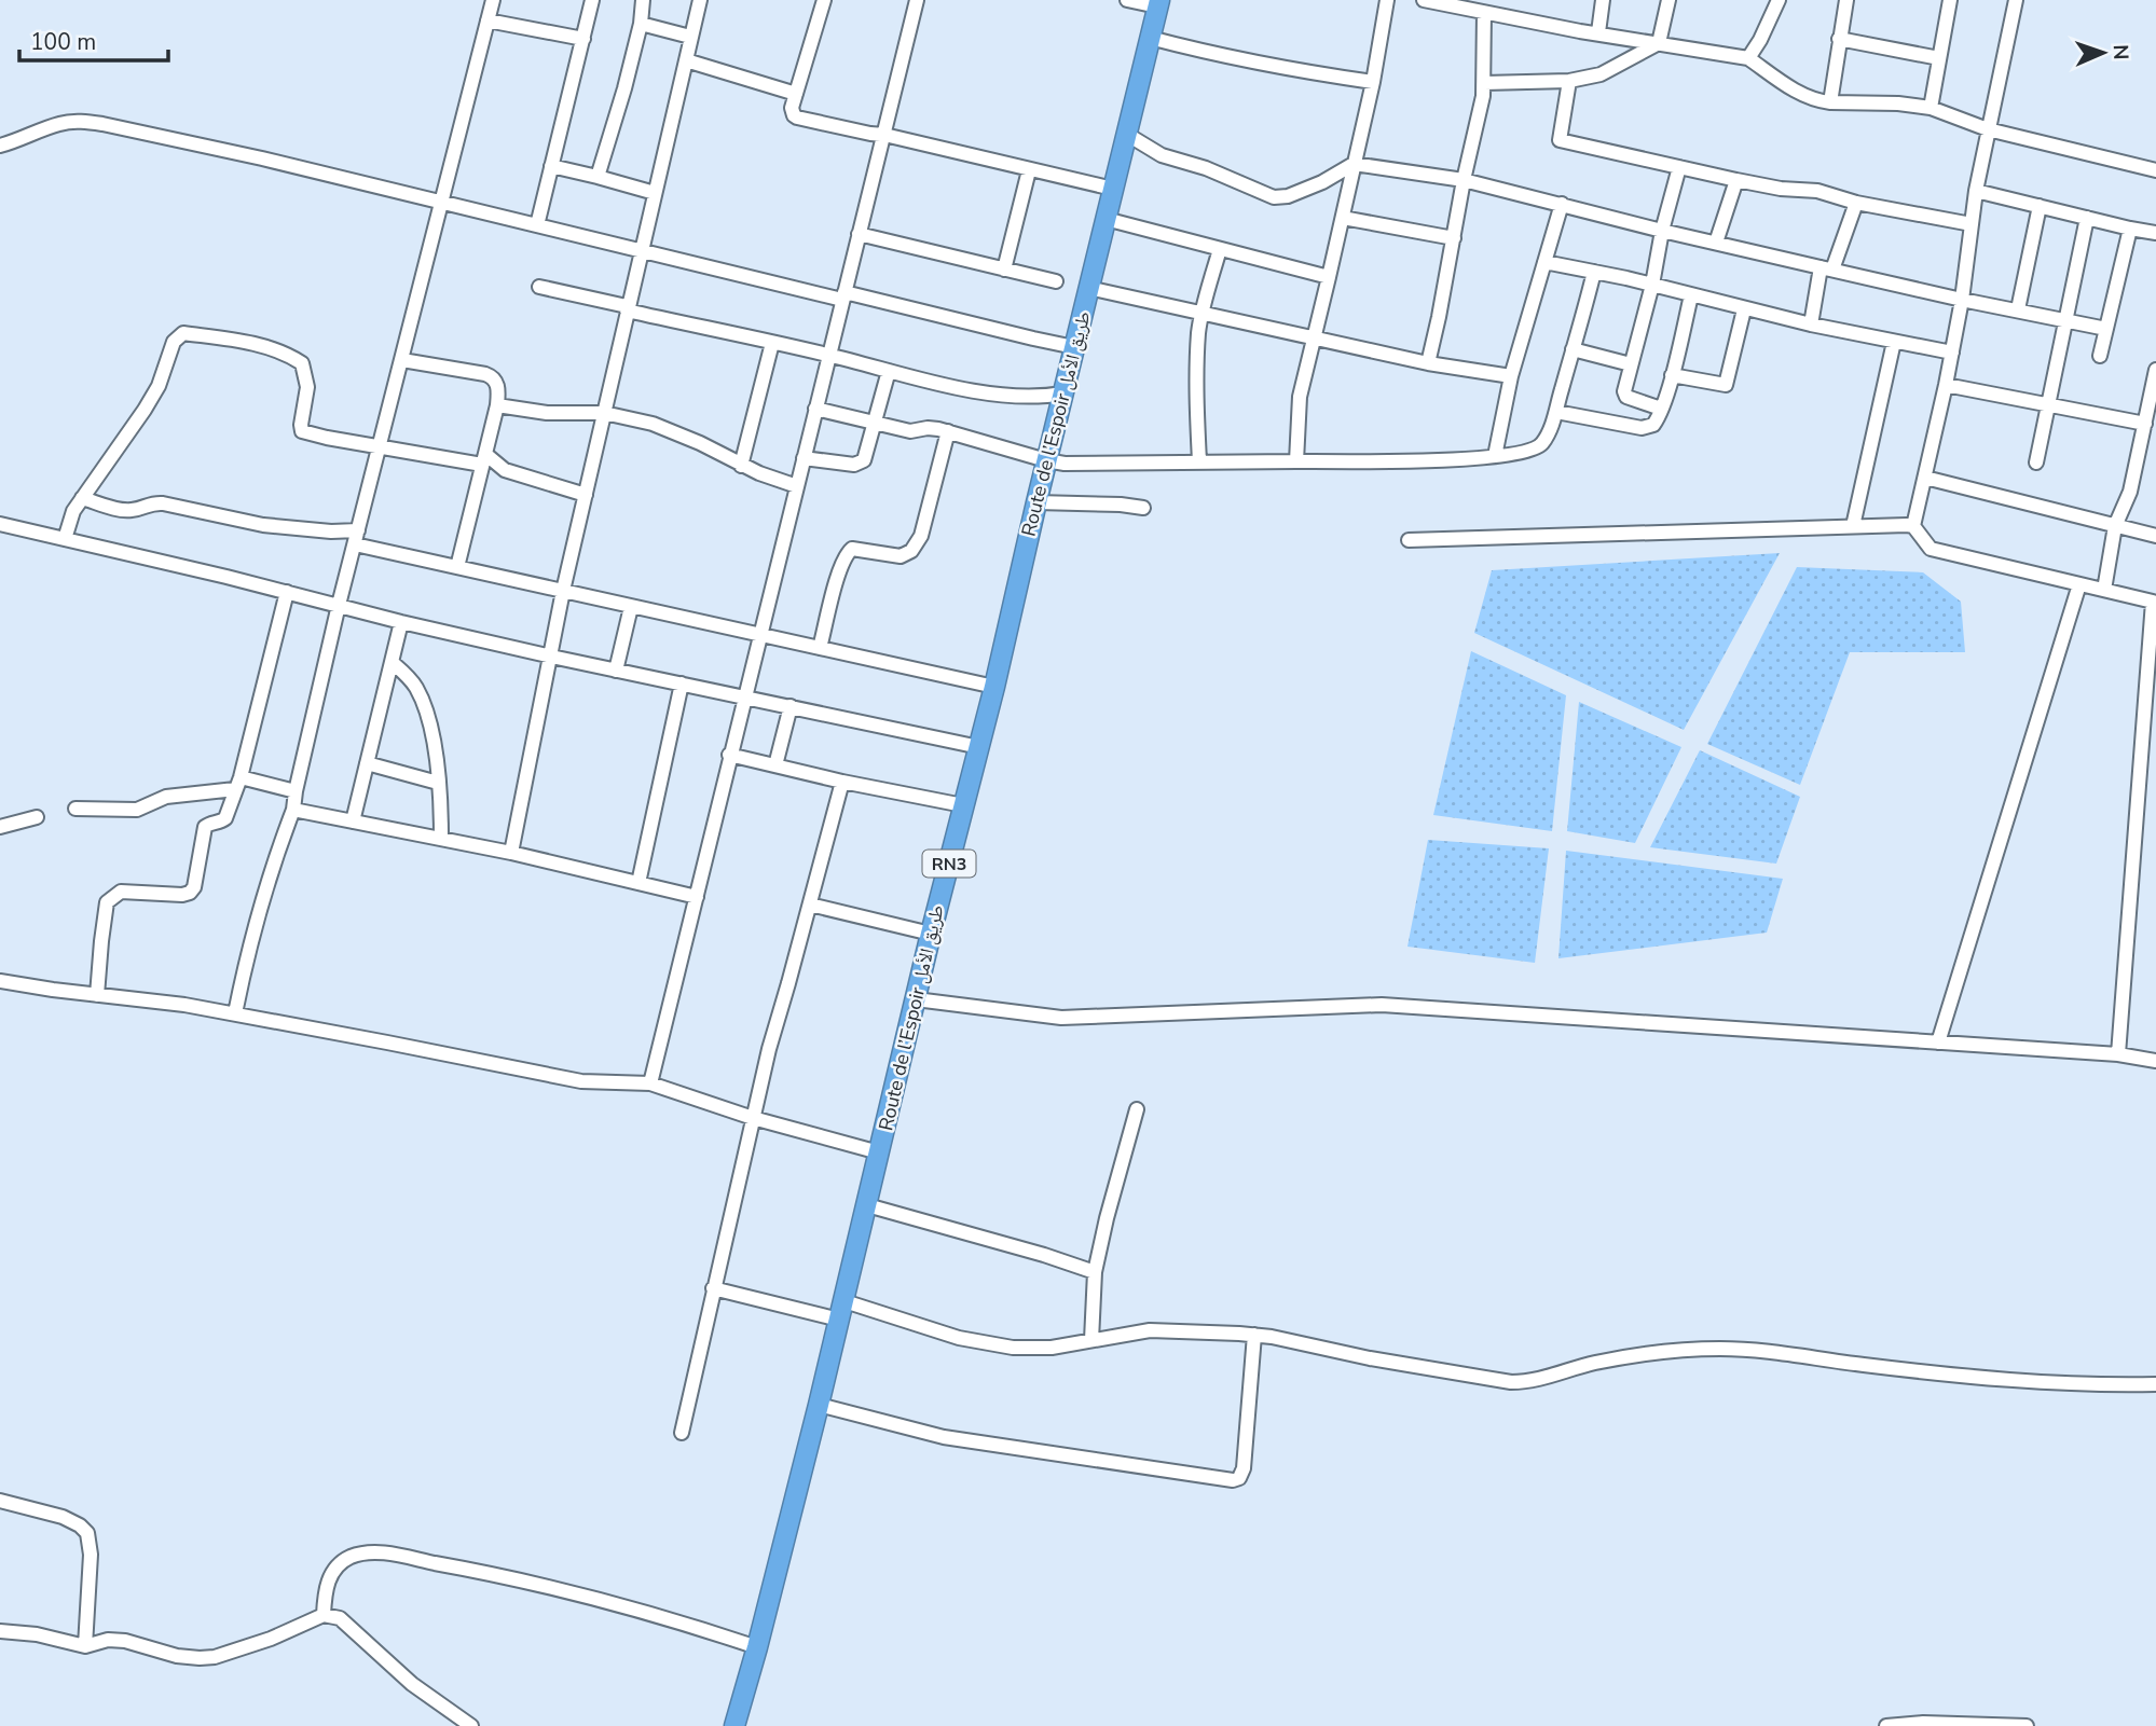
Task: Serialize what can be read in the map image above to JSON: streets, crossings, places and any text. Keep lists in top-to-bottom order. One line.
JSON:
{"streets":{"highway":["Route de l’Espoir طريق الأمل","RN3"]},"scale_bar":"100 m","north":"right"}
